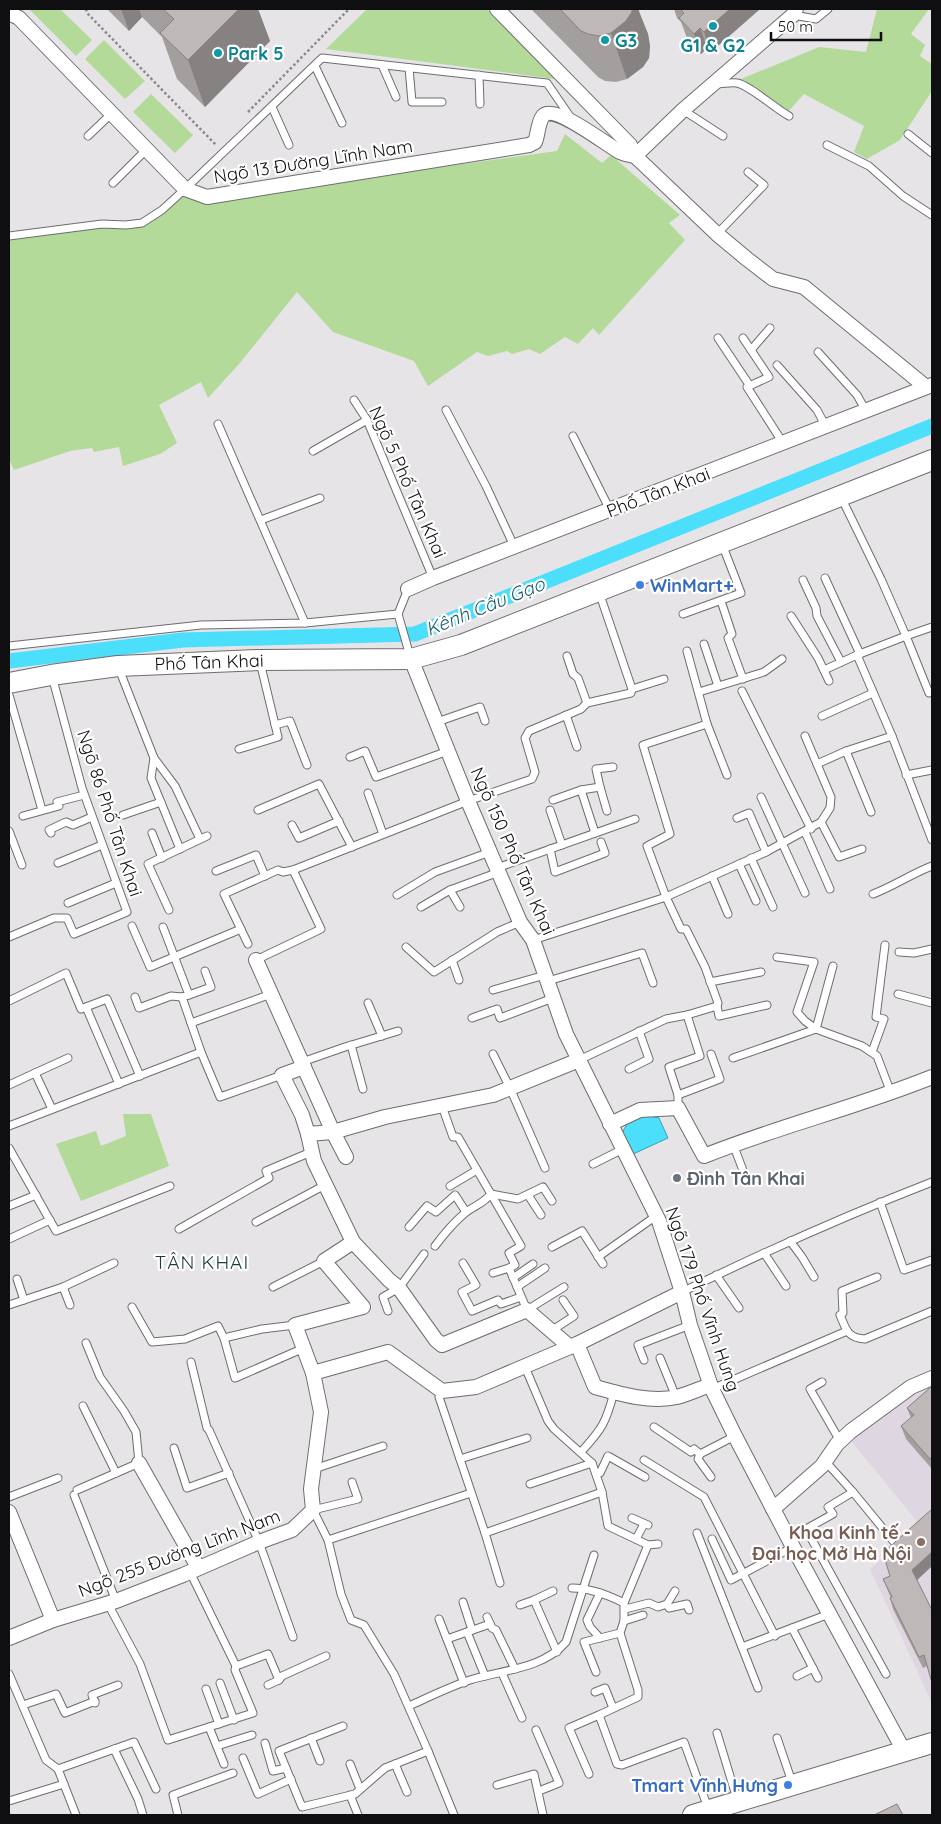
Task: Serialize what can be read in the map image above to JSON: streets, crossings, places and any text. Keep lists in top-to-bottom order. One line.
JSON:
{"streets":{"street":["Ngõ 13 Đường Lĩnh Nam","Phố Tân Khai","Ngõ 150 Phố Tân Khai","Ngõ 179 Phố Vĩnh Hưng","Ngõ 255 Đường Lĩnh Nam"],"lane":["Ngõ 5 Phố Tân Khai","Ngõ 86 Phố Tân Khai"]},"crossings":[["Ngõ 5 Phố Tân Khai","Phố Tân Khai"],["Phố Tân Khai","Ngõ 86 Phố Tân Khai"],["Phố Tân Khai","Ngõ 150 Phố Tân Khai"],["Ngõ 150 Phố Tân Khai","Ngõ 179 Phố Vĩnh Hưng"]],"districts":["TÂN KHAI"],"water":["Kênh Cầu Gạo"],"places":["G1 & G2","G3","Park 5","WinMart+","Đình Tân Khai","Khoa Kinh tế - Đại học Mở Hà Nội","Tmart Vĩnh Hưng"],"scale_bar":"50 m"}
